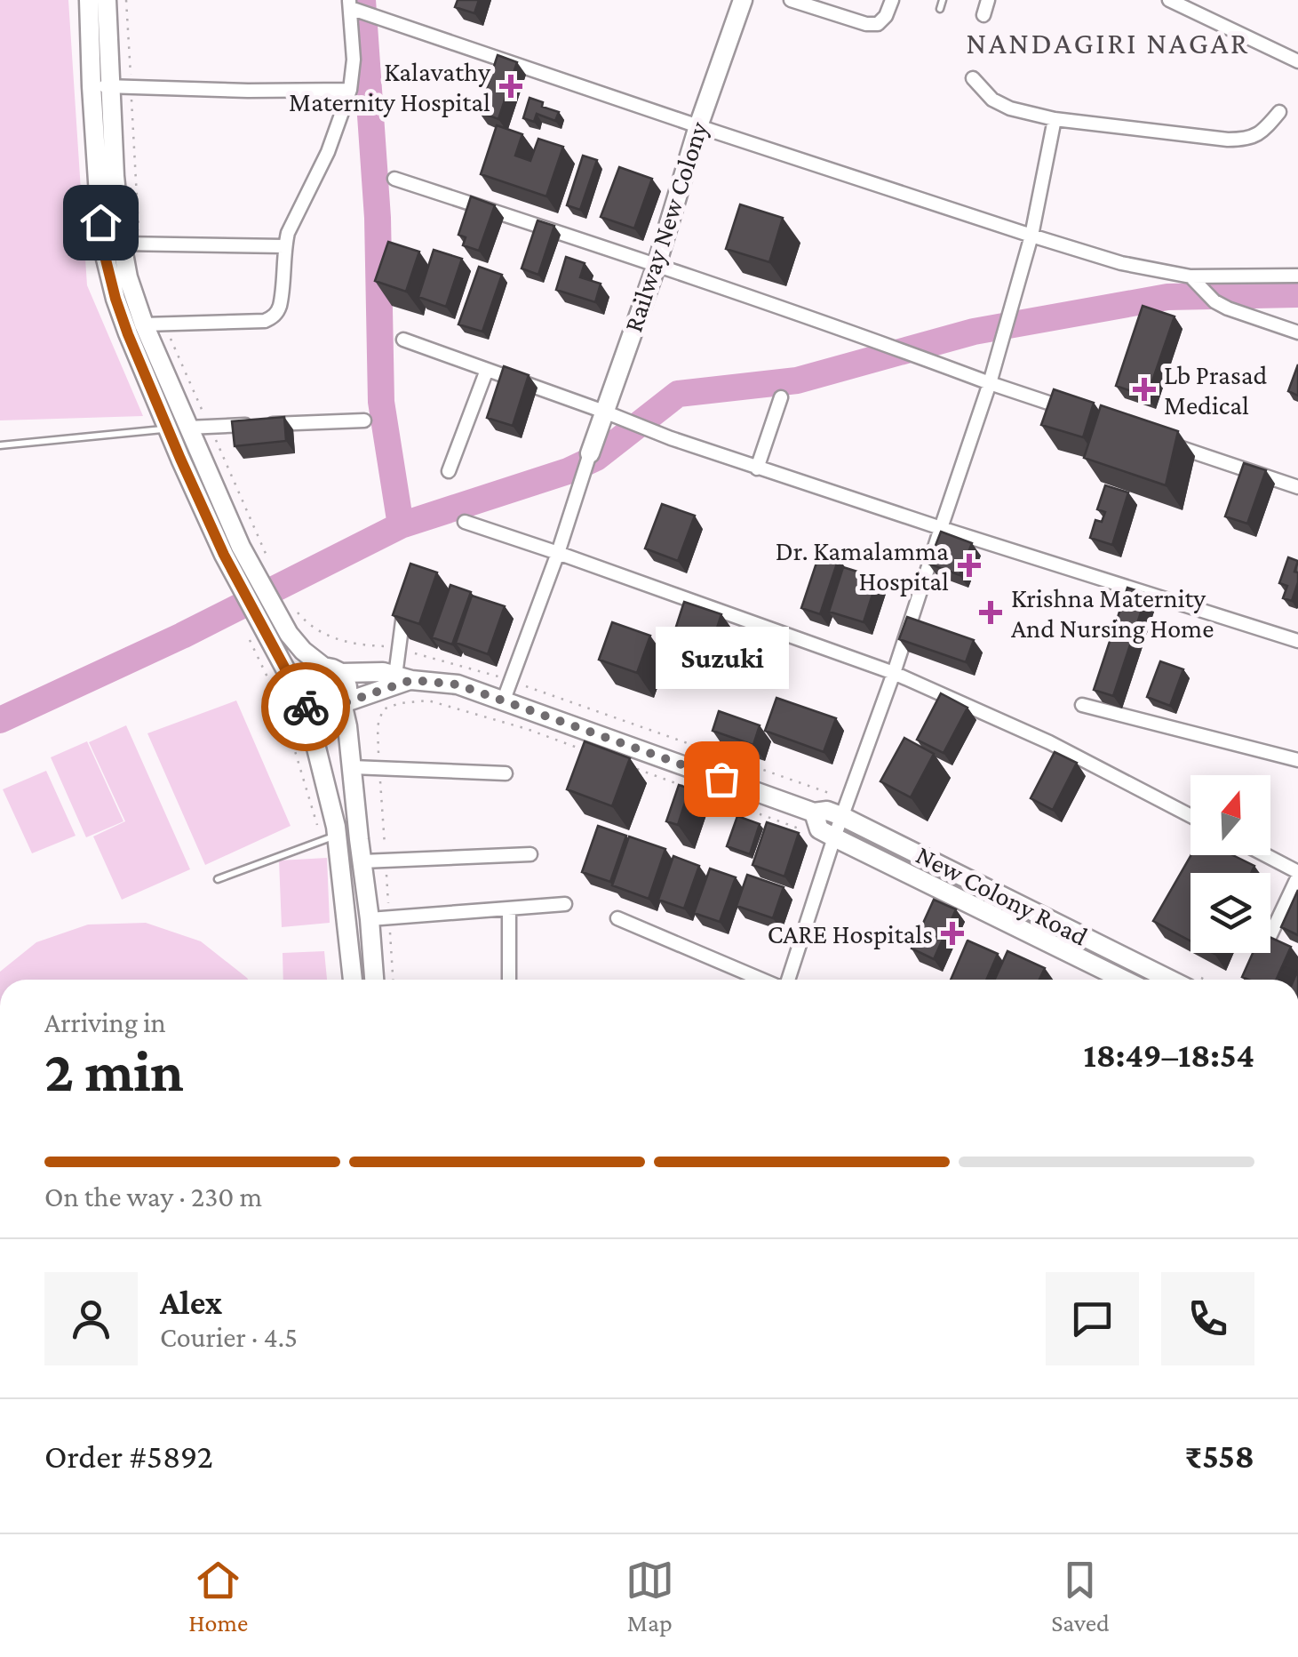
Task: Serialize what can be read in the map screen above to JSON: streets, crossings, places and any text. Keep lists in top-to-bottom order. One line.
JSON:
{"streets":{"main road":["Railway New Colony","New Colony Road"]},"districts":["NANDAGIRI NAGAR"],"places":{"health":["Kalavathy Maternity Hospital","Lb Prasad Medical","Dr. Kamalamma Hospital","Krishna Maternity And Nursing Home","CARE Hospitals"],"other":["Suzuki"]},"north":"top","page":{"bubble":"Suzuki","heading":["2 min","Arriving in","18:49–18:54"],"panel":["Alex","Courier · 4.5","Order #5892","₹558"],"bar":"On the way · 230 m","tabs":["Home","Map","Saved"]}}
